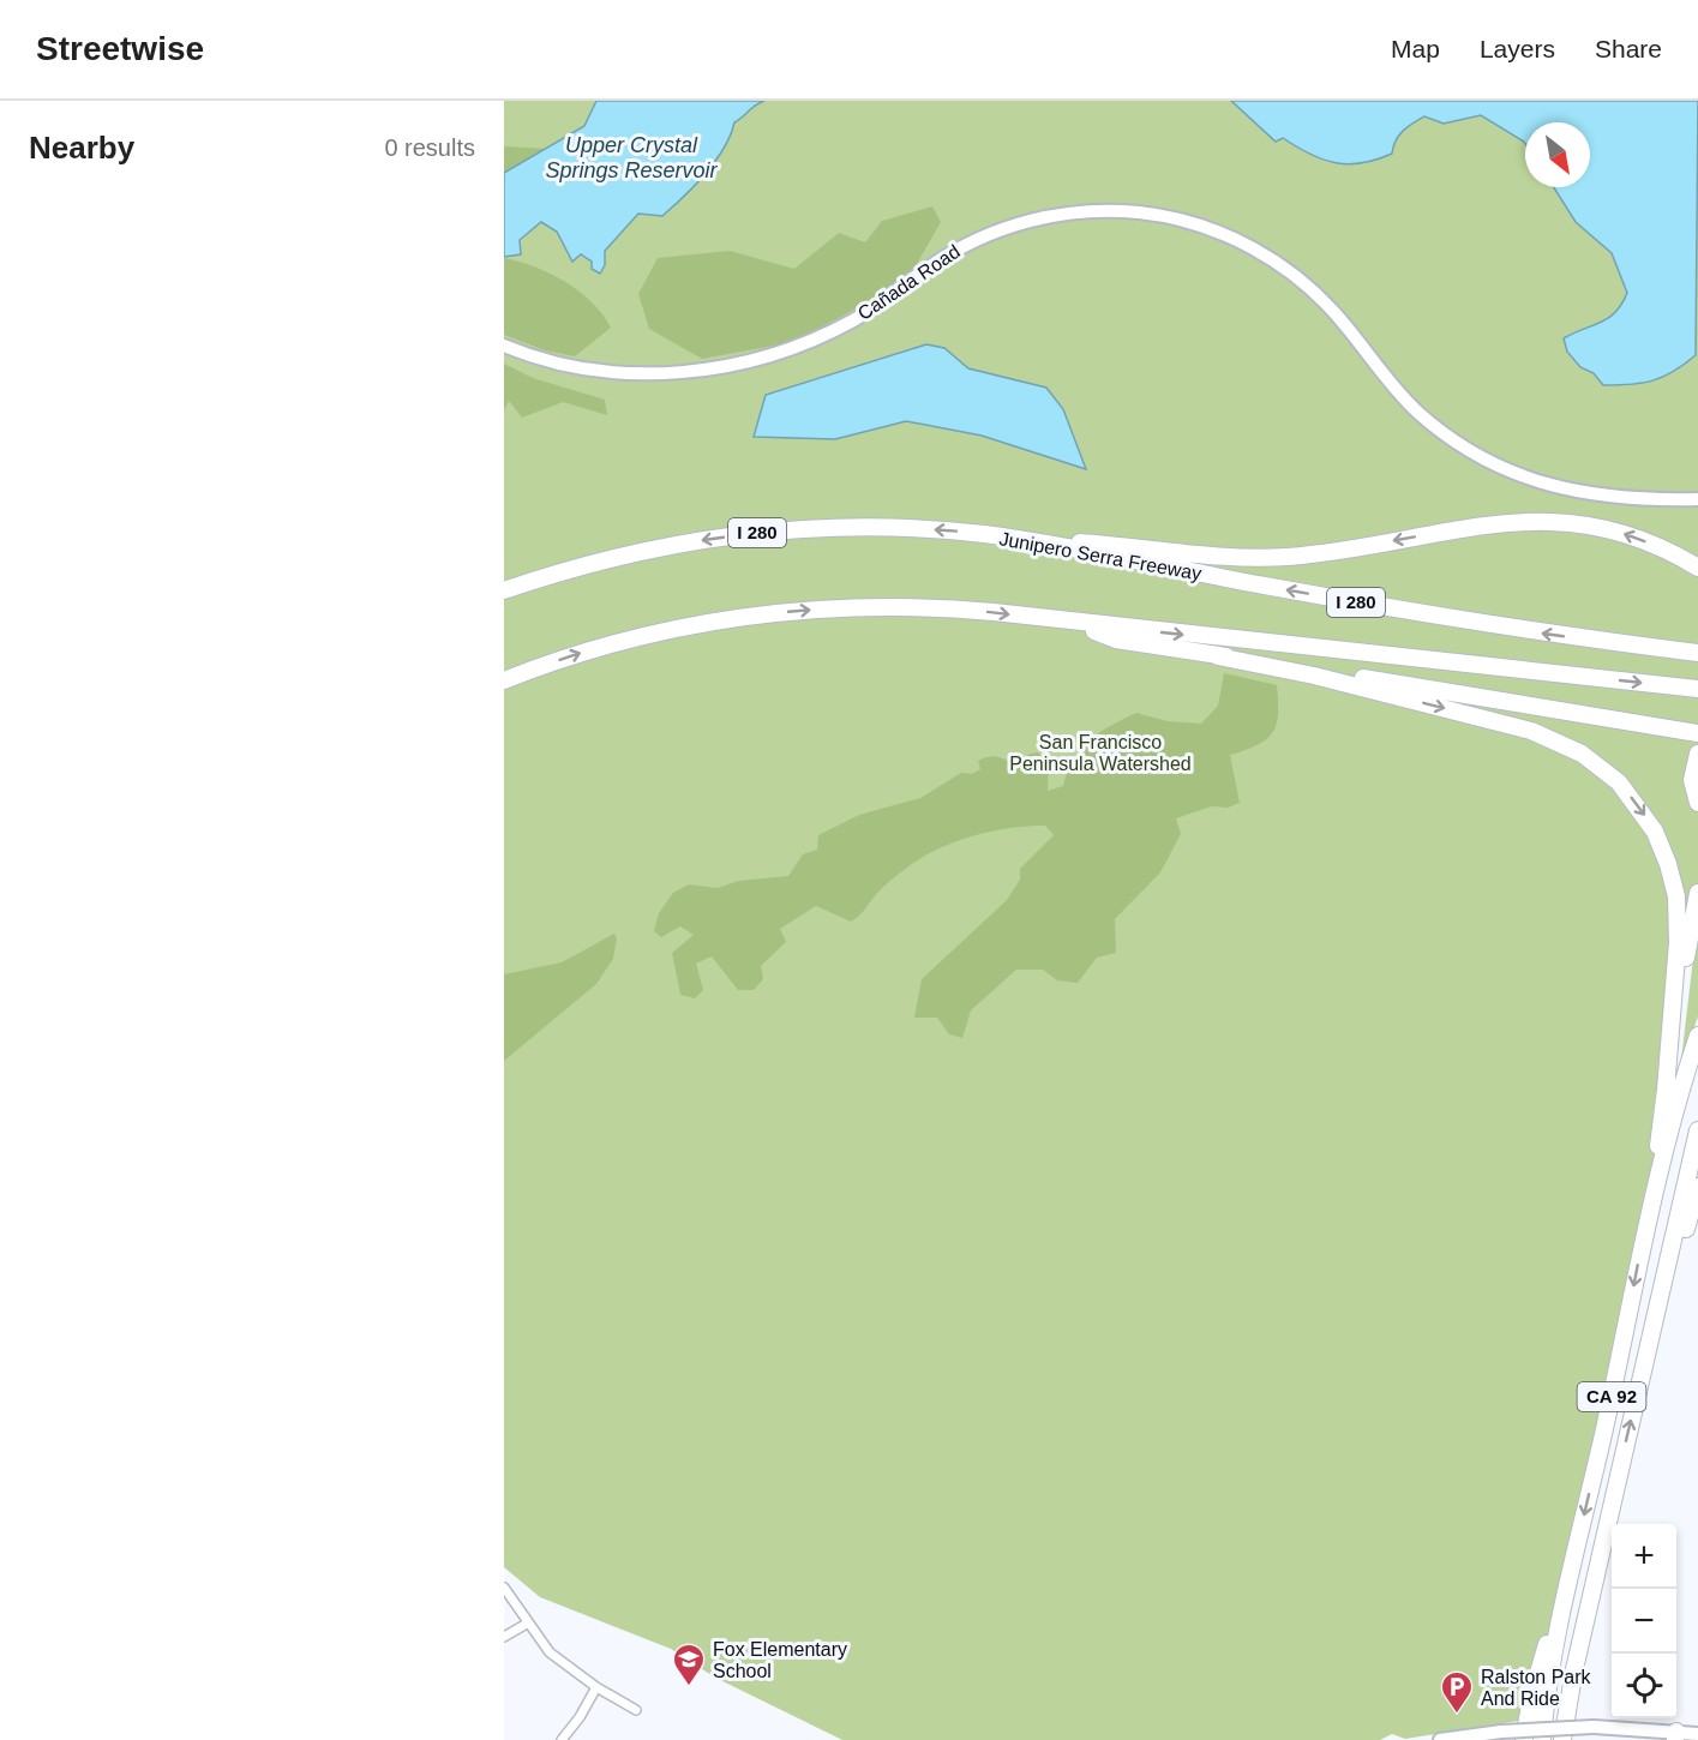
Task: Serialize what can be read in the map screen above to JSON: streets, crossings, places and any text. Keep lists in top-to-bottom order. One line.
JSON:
{"streets":{"highway":["I 280","Junipero Serra Freeway","CA 92"],"main road":["Cañada Road"]},"water":["Upper Crystal Springs Reservoir"],"parks":["San Francisco Peninsula Watershed"],"places":{"school or university":["Fox Elementary School"],"parking":["Ralston Park And Ride"]},"north":"bottom right","page":{"header":"Streetwise","nav":["Map","Layers","Share"],"heading":["Nearby","0 results"],"map_buttons":["+","−"]}}
